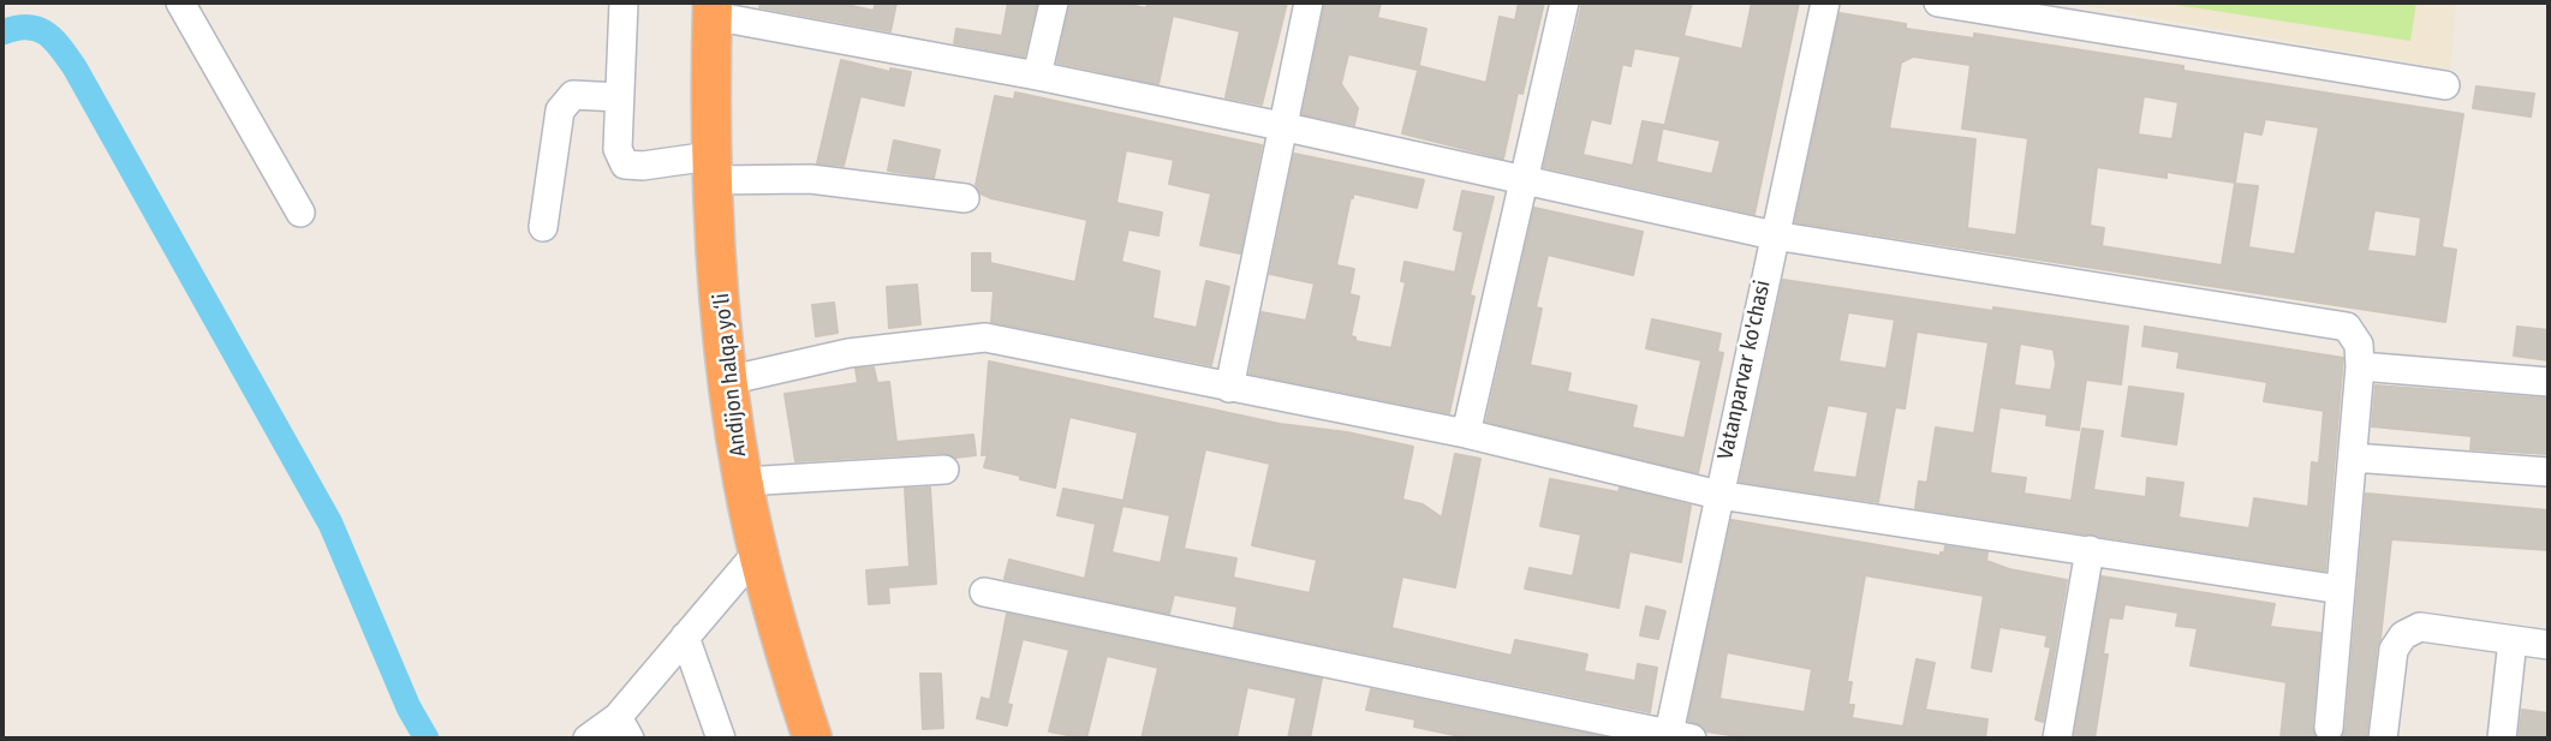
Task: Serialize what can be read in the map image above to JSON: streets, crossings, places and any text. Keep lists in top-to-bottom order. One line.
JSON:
{"streets":{"highway":["Andijon halqa yo‘li"],"lane":["Vatanparvar ko'chasi"]}}
